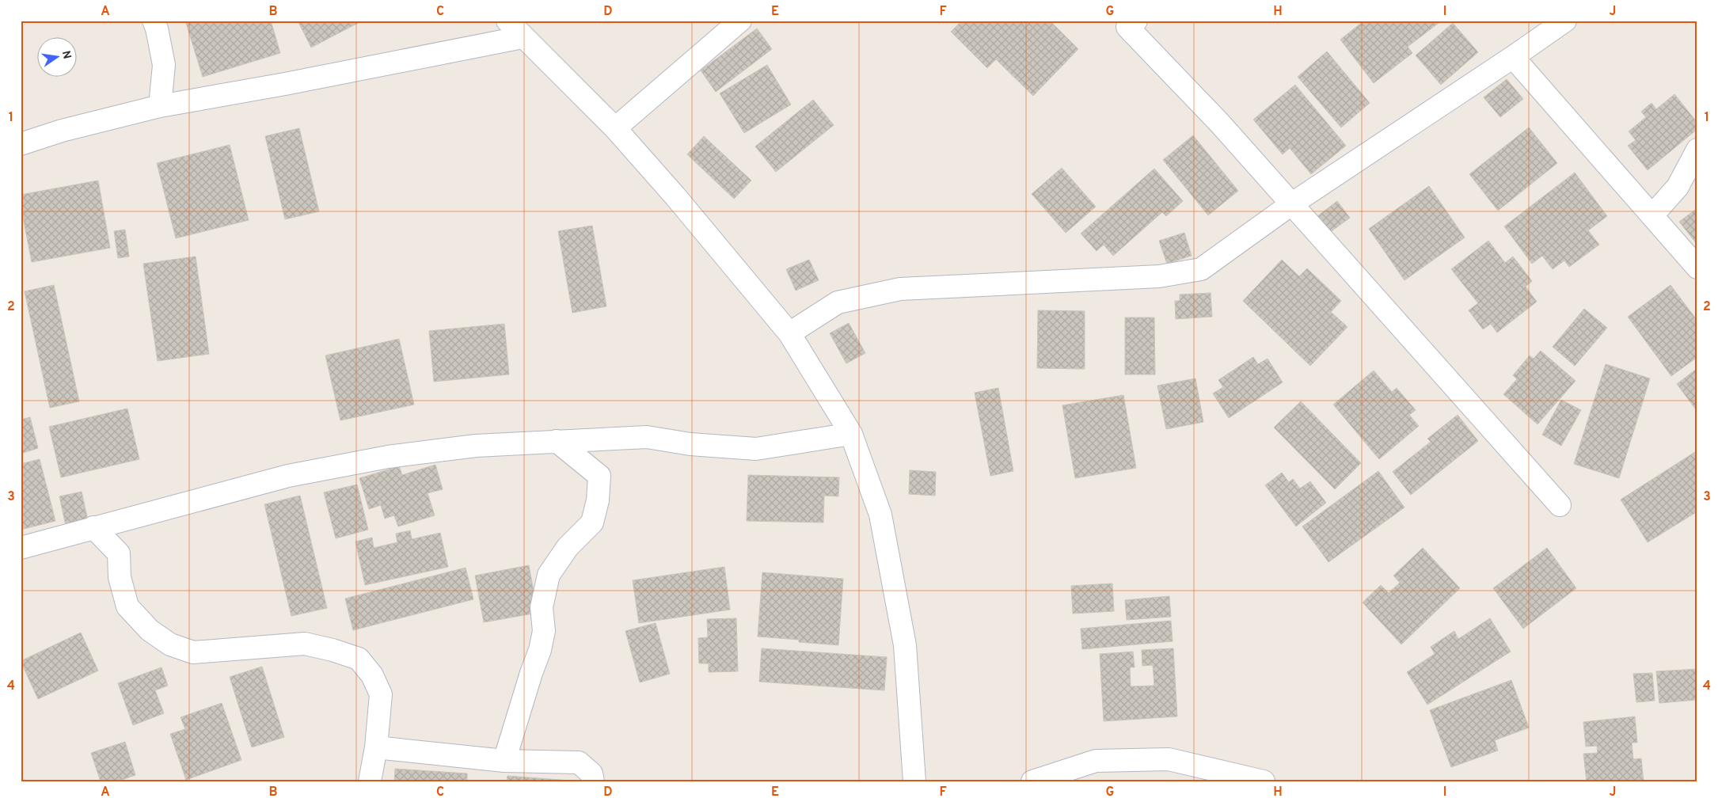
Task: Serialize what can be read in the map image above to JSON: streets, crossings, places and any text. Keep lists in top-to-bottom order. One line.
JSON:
{"north":"right","grid":{"columns":["A","B","C","D","E","F","G","H","I","J"],"rows":["1","2","3","4"]}}
